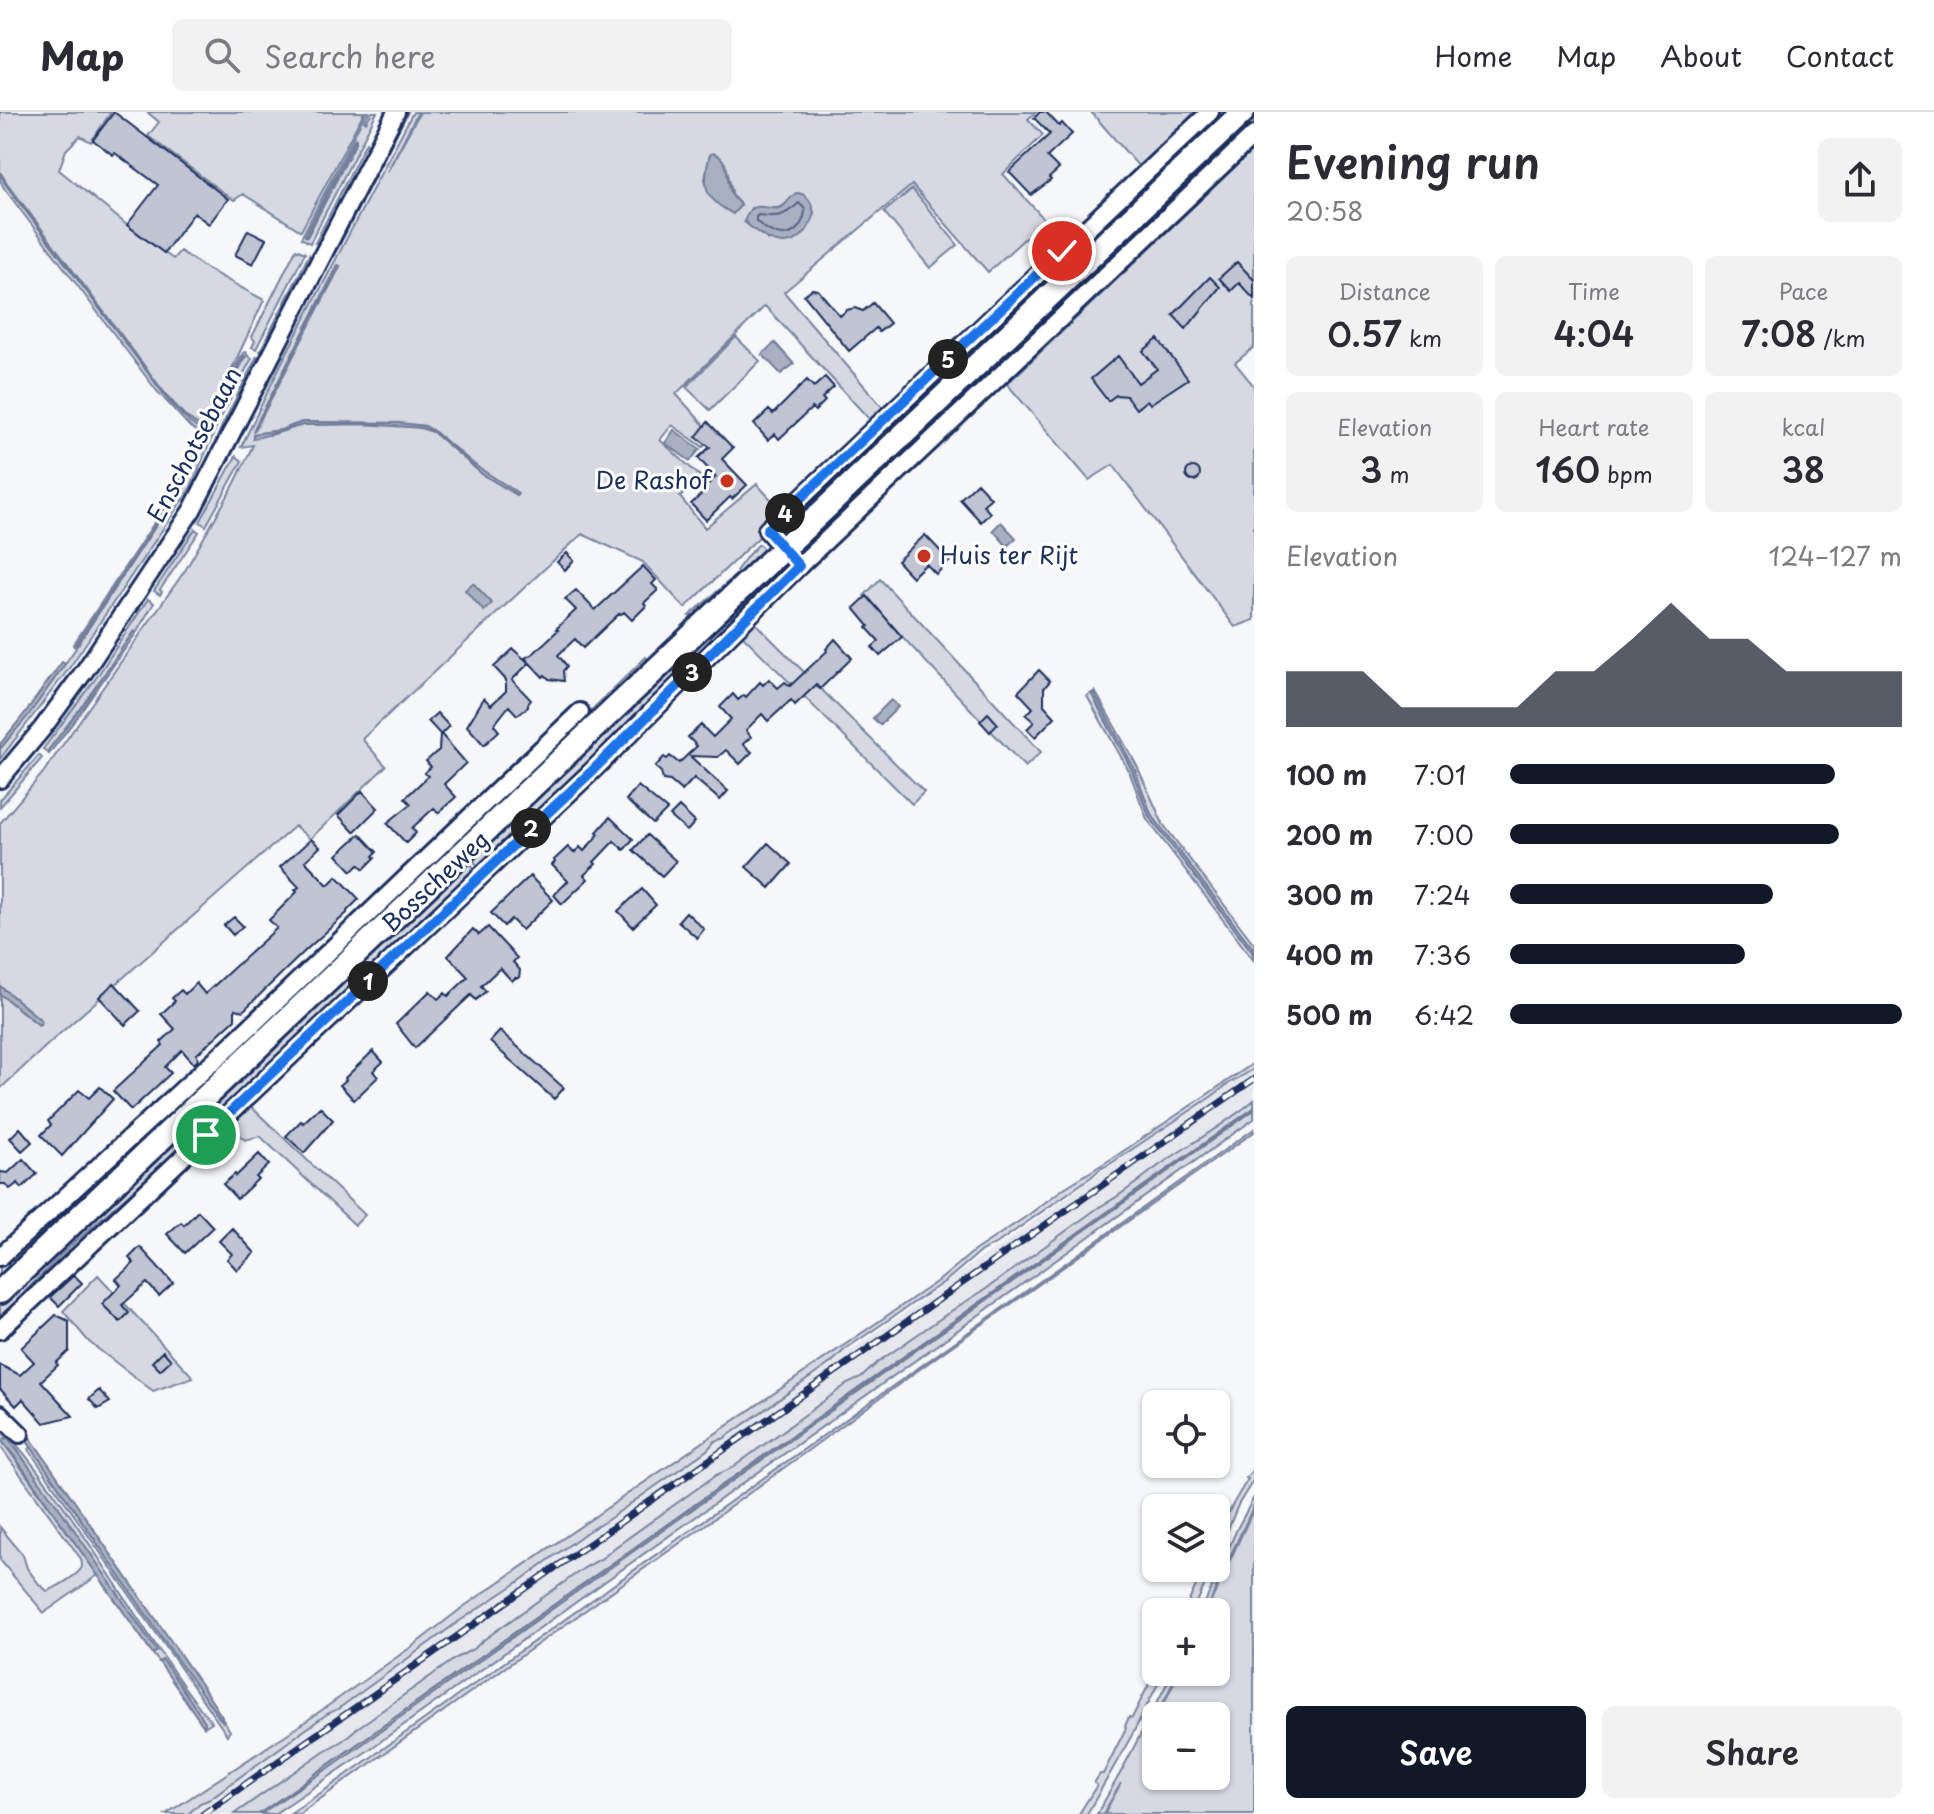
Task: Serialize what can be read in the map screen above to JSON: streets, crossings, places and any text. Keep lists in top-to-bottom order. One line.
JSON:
{"streets":{"main road":["Bosscheweg"],"street":["Enschotsebaan"]},"places":["De Rashof","Huis ter Rijt"],"page":{"header":"Map","search":"Search here","nav":["Home","Map","About","Contact"],"heading":["Evening run","20:58"],"stats":[["Distance","0.57 km"],["Time","4:04"],["Pace","7:08 /km"],["Elevation","3 m"],["Heart rate","160 bpm"],["kcal","38"]],"pins":["5","4","3","2","1"],"chart":["Elevation","124–127 m"],"list":[{"name":"100 m","note":"7:01"},{"name":"200 m","note":"7:00"},{"name":"300 m","note":"7:24"},{"name":"400 m","note":"7:36"},{"name":"500 m","note":"6:42"}],"map_buttons":["+","−"],"buttons":["Save","Share"]}}
